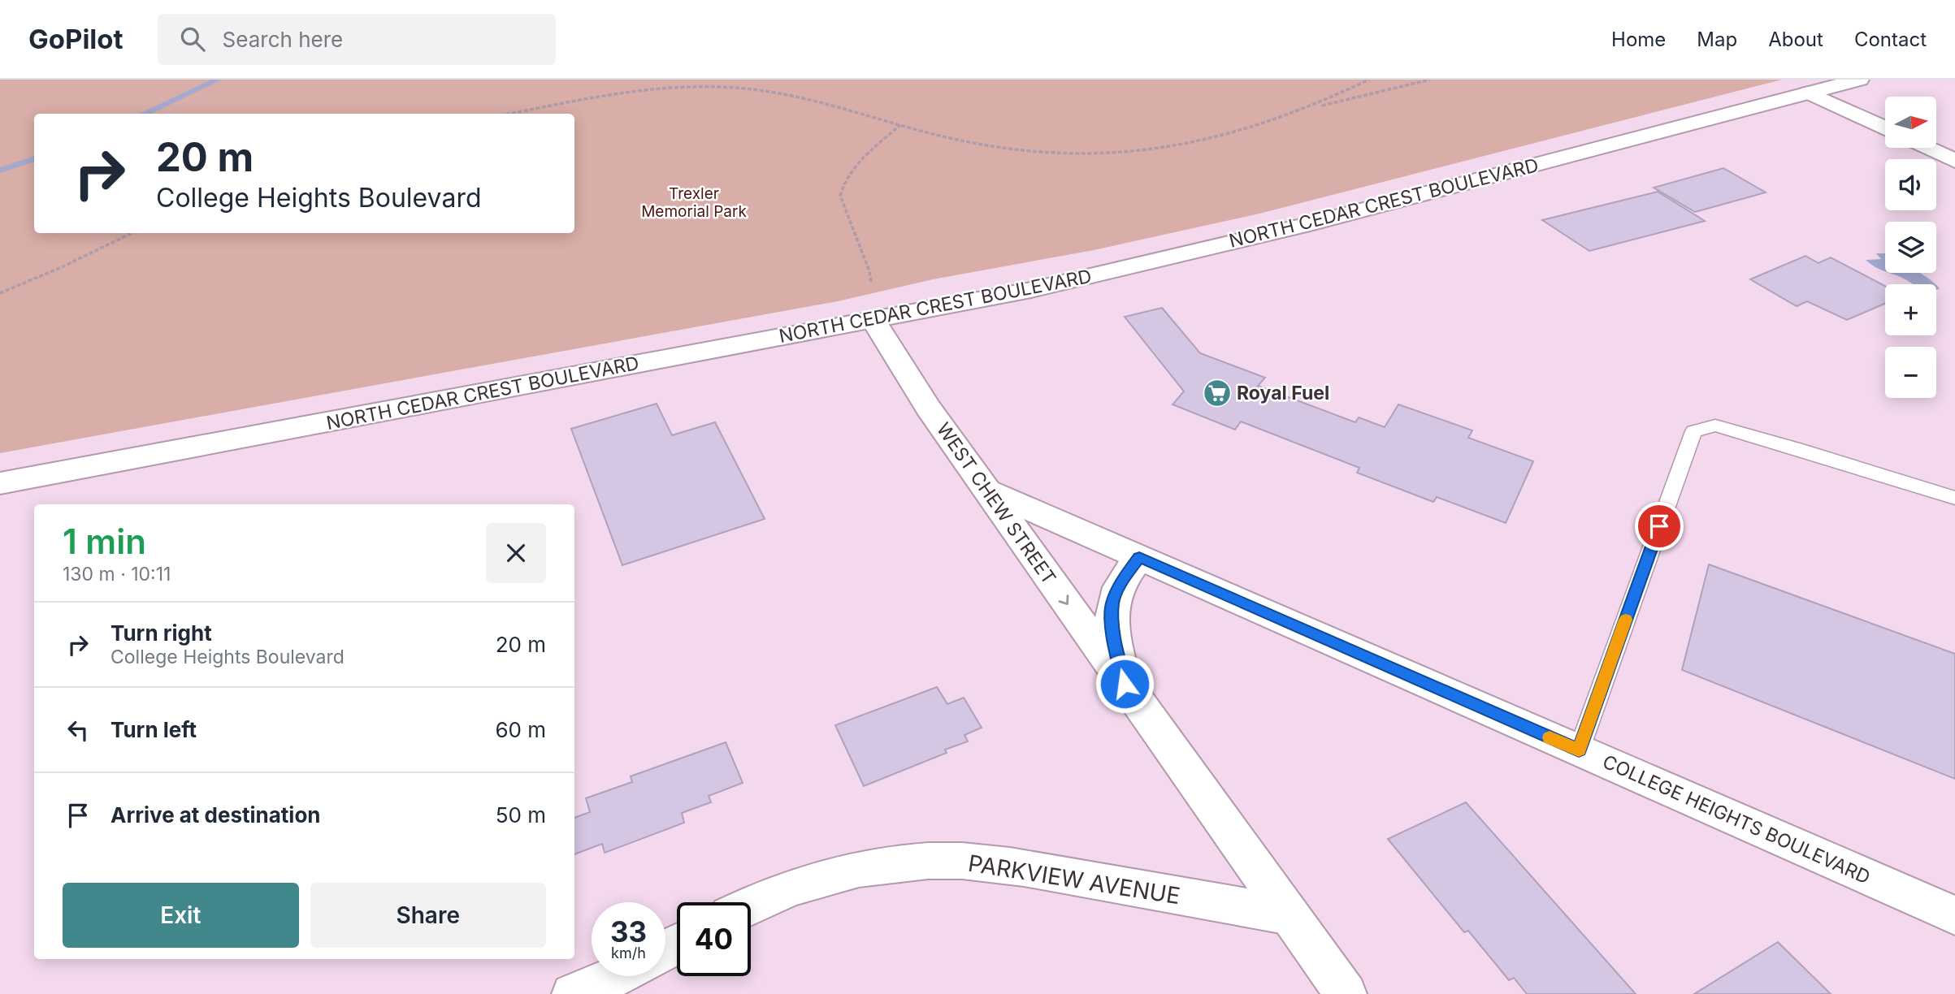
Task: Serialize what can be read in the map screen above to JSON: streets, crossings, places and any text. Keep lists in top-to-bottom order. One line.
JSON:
{"streets":{"street":["NORTH CEDAR CREST BOULEVARD","WEST CHEW STREET","COLLEGE HEIGHTS BOULEVARD","PARKVIEW AVENUE"]},"crossings":[["NORTH CEDAR CREST BOULEVARD","WEST CHEW STREET"],["WEST CHEW STREET","COLLEGE HEIGHTS BOULEVARD"],["WEST CHEW STREET","PARKVIEW AVENUE"]],"parks":["Trexler Memorial Park"],"places":{"supermarket":["Royal Fuel"]},"north":"right","page":{"header":"GoPilot","search":"Search here","nav":["Home","Map","About","Contact"],"map_buttons":["+","−"],"turn":["20 m","College Heights Boulevard"],"heading":["1 min","130 m · 10:11"],"list":[{"name":"Turn right","note":"College Heights Boulevard","value":"20 m"},{"name":"Turn left","value":"60 m"},{"name":"Arrive at destination","value":"50 m"}],"buttons":["Exit","Share"],"speed":"33 km/h","limit":"40"}}
